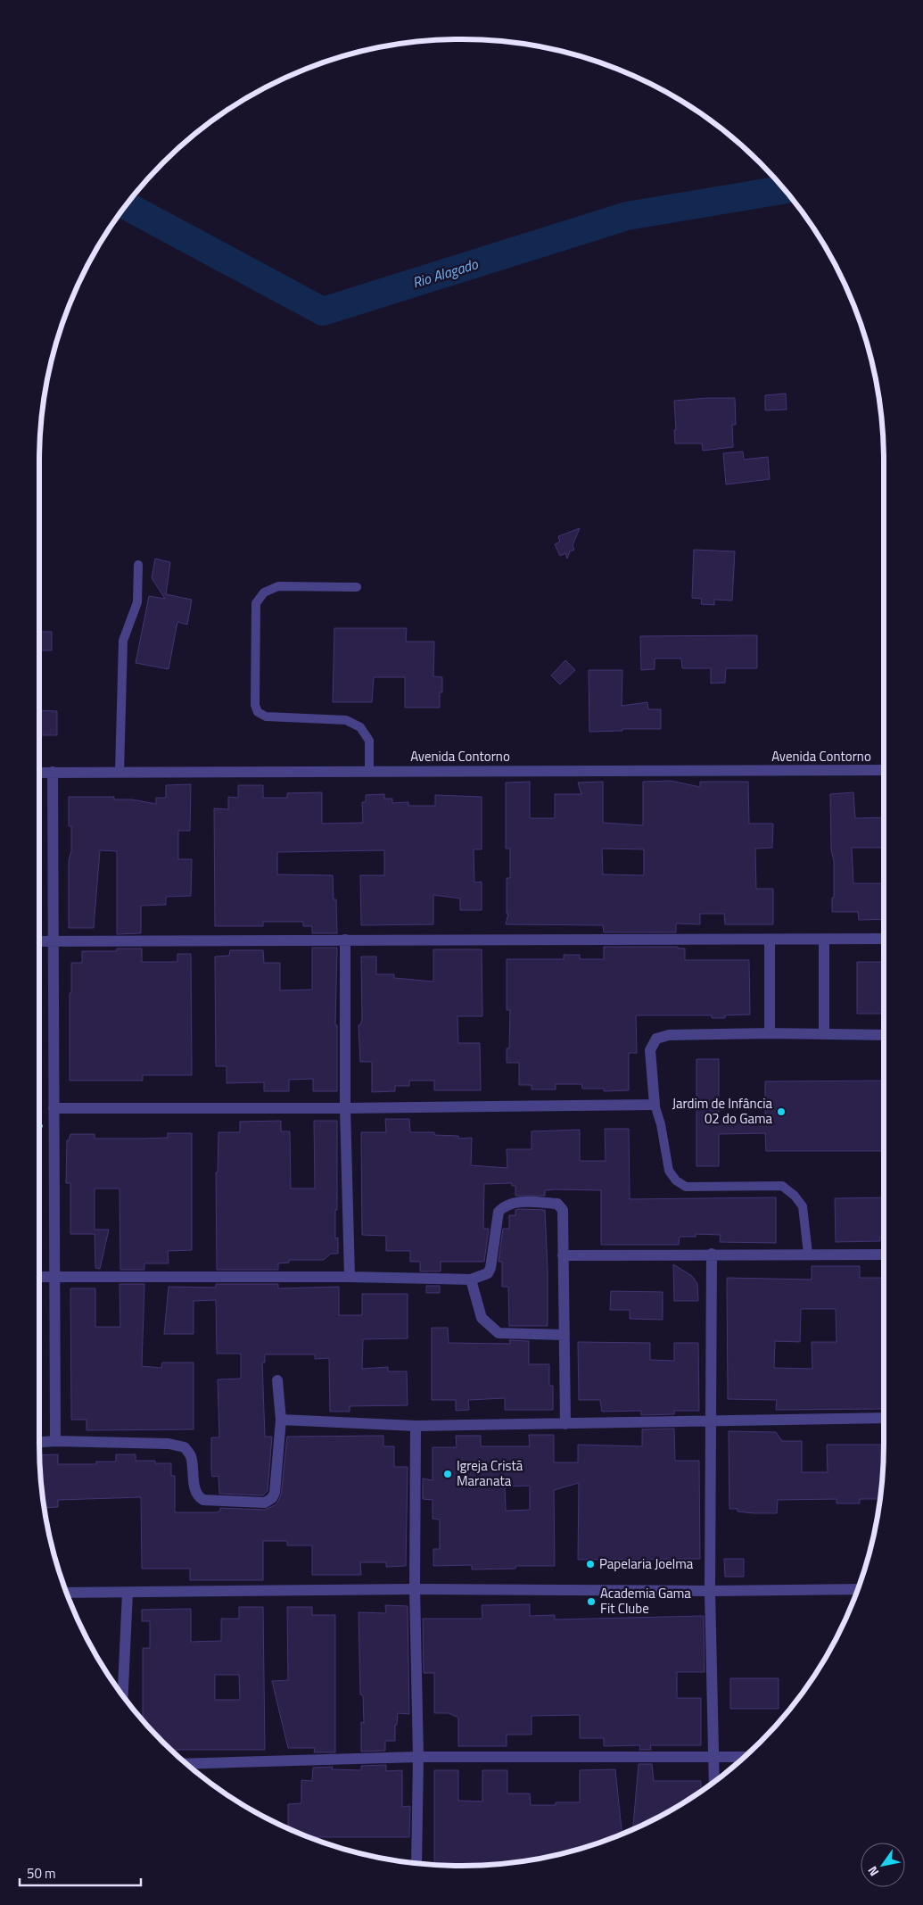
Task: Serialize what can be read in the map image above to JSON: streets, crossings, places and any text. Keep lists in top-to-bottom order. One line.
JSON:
{"streets":{"street":["Avenida Contorno"]},"water":["Rio Alagado"],"places":["Jardim de Infância 02 do Gama","Igreja Cristã Maranata","Papelaria Joelma","Academia Gama Fit Clube"],"scale_bar":"50 m","north":"bottom left"}
